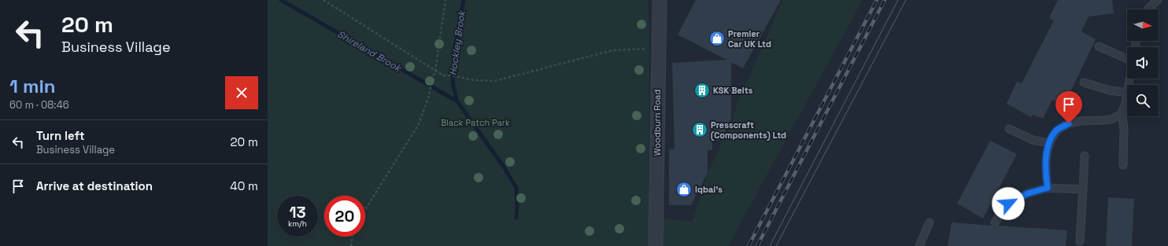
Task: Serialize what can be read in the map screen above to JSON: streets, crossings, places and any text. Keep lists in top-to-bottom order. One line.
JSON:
{"streets":{"street":["Woodburn Road"]},"water":["Hockley Brook","Shireland Brook"],"parks":["Black Patch Park"],"places":{"shop":["Premier Car UK Ltd","Iqbal's"],"building":["KSK Belts","Presscraft (Components) Ltd"]},"north":"right","page":{"turn":["20 m","Business Village"],"heading":["1 min","60 m · 08:46"],"list":[{"name":"Turn left","note":"Business Village","value":"20 m"},{"name":"Arrive at destination","value":"40 m"}],"speed":"13 km/h","limit":"20"}}
